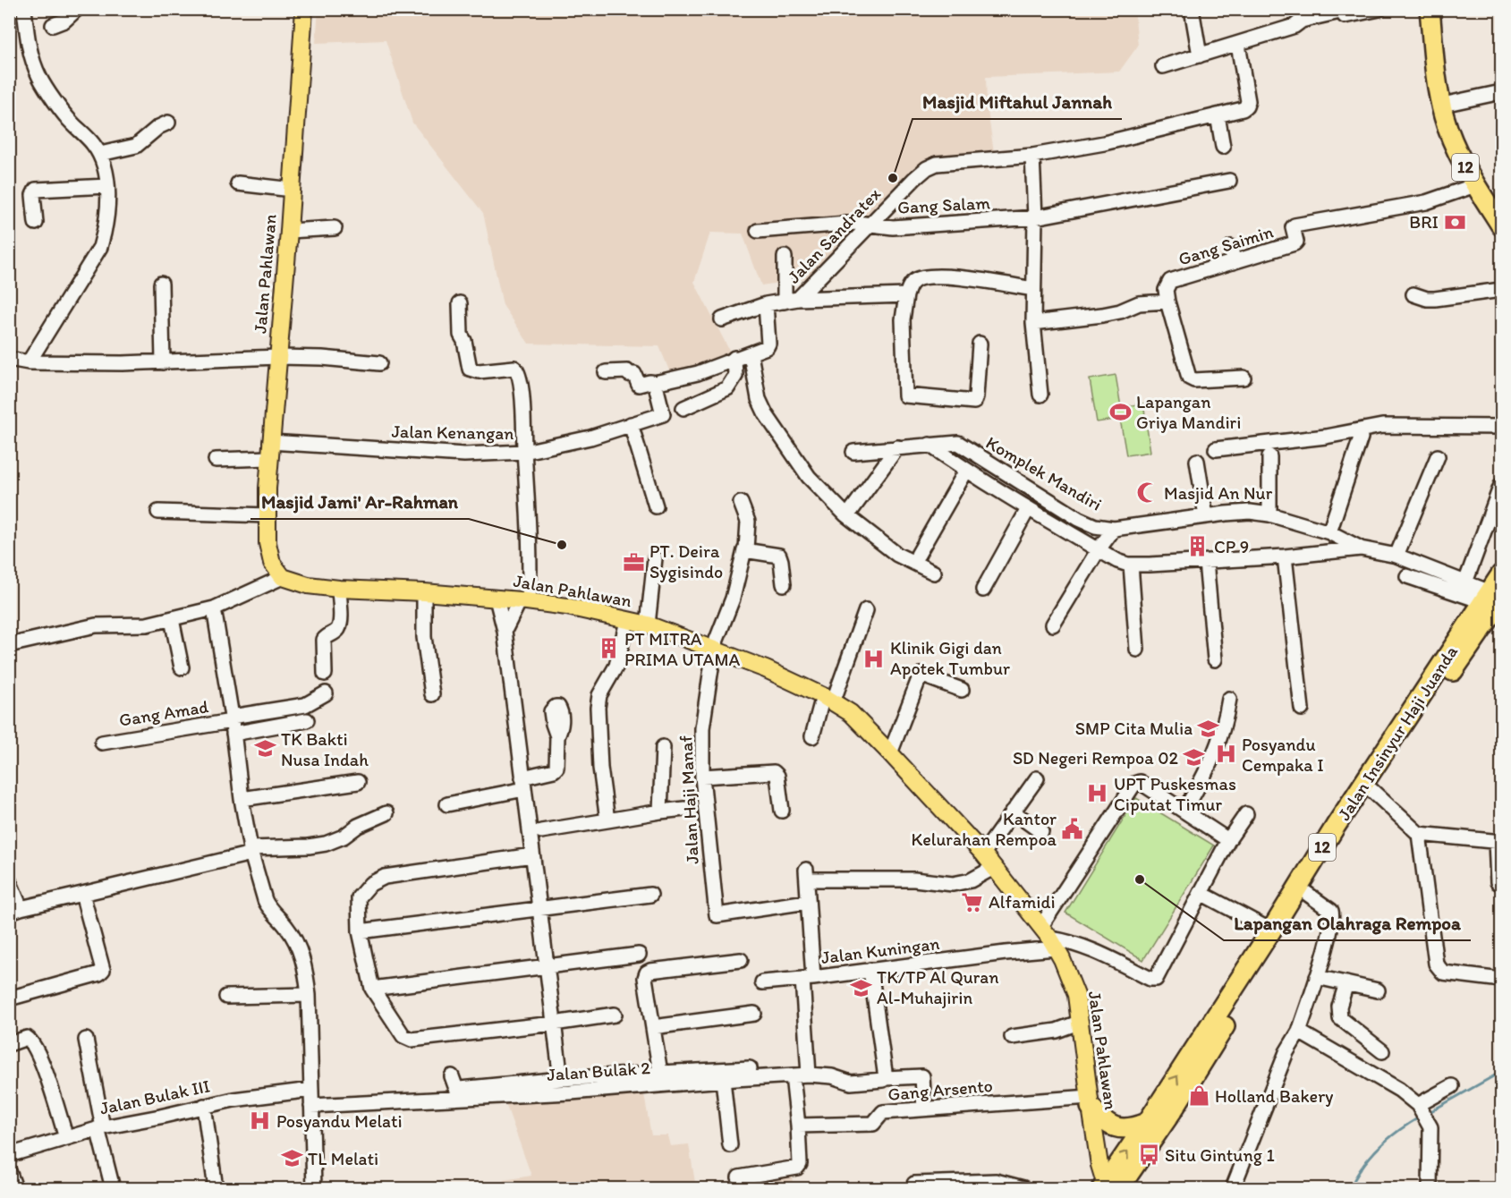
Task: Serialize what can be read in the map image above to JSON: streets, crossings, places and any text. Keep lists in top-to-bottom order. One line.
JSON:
{"streets":{"highway":["12","Jalan Insinyur Haji Juanda"],"main road":["Jalan Pahlawan"],"street":["Gang Salam","Jalan Sandratex","Gang Saimin","Jalan Kenangan","Komplek Mandiri","Gang Amad","Jalan Haji Manaf","Jalan Kuningan","Jalan Bulak 2","Gang Arsento","Jalan Bulak III"]},"crossings":[["12","Gang Saimin"],["Gang Salam","Jalan Sandratex"],["Jalan Pahlawan","Jalan Kenangan"],["Jalan Pahlawan","Jalan Insinyur Haji Juanda"],["Jalan Pahlawan","Jalan Haji Manaf"],["Jalan Pahlawan","Jalan Kuningan"],["Jalan Pahlawan","Gang Arsento"],["Komplek Mandiri","Jalan Insinyur Haji Juanda"],["Jalan Haji Manaf","Jalan Kuningan"],["Jalan Bulak 2","Gang Arsento"]],"places":{"other":["Masjid Miftahul Jannah","Masjid Jami' Ar-Rahman","Lapangan Olahraga Rempoa"],"bank":["BRI"],"sports":["Lapangan Griya Mandiri"],"mosque":["Masjid An Nur"],"building":["CP 9","PT MITRA PRIMA UTAMA"],"office":["PT. Deira Sygisindo"],"hospital":["Klinik Gigi dan Apotek Tumbur","Posyandu Cempaka I","UPT Puskesmas Ciputat Timur","Posyandu Melati"],"school or university":["SMP Cita Mulia","TK Bakti Nusa Indah","SD Negeri Rempoa 02","TK/TP Al Quran Al-Muhajirin","TL Melati"],"public building":["Kantor Kelurahan Rempoa"],"supermarket":["Alfamidi"],"shop":["Holland Bakery"],"bus stop":["Situ Gintung 1"]}}
